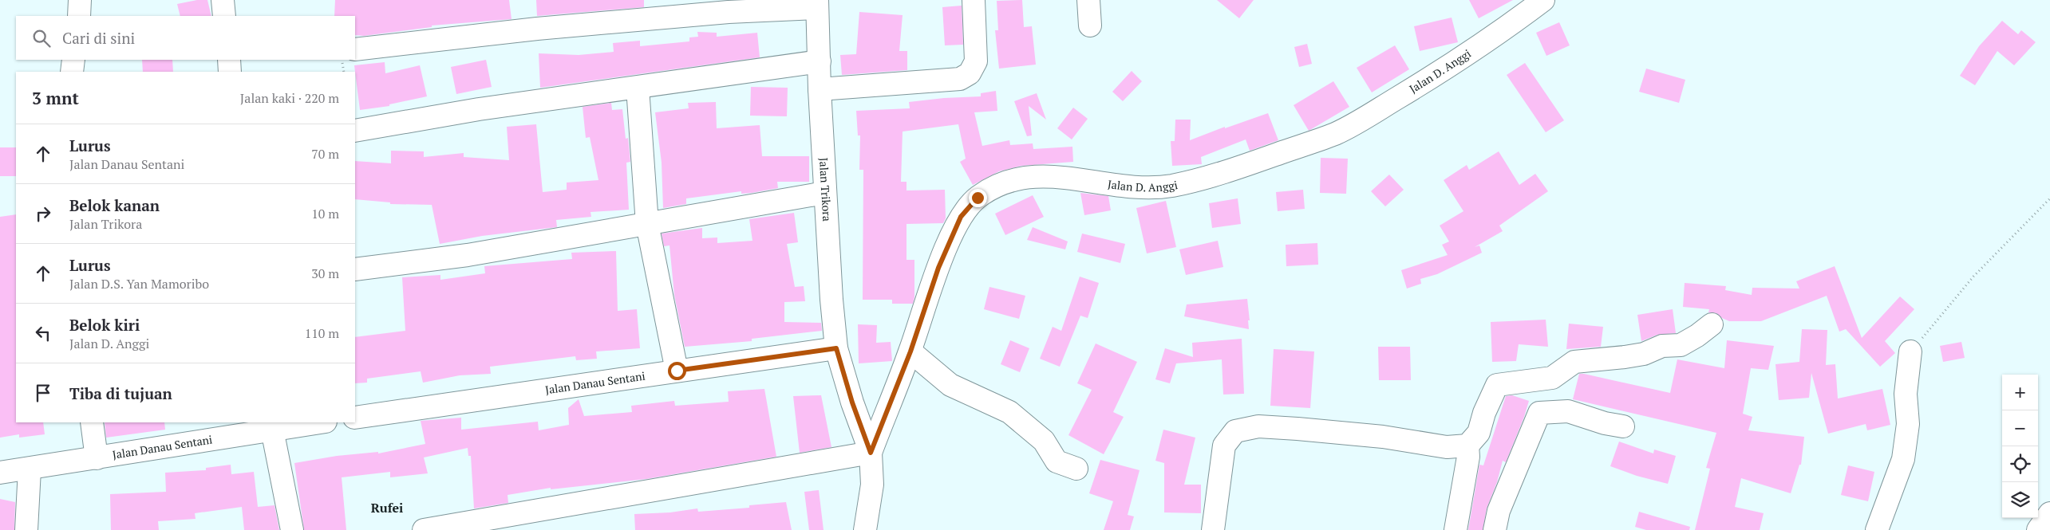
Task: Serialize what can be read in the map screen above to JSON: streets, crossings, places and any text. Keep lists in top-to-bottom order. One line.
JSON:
{"streets":{"street":["Jalan D. Anggi","Jalan Trikora","Jalan Danau Sentani"]},"crossings":[["Jalan D. Anggi","Jalan Trikora"],["Jalan Trikora","Jalan Danau Sentani"]],"districts":["Rufei"],"page":{"search":"Cari di sini","heading":["3 mnt","Jalan kaki · 220 m"],"list":[["Lurus","Jalan Danau Sentani","70 m"],["Belok kanan","Jalan Trikora","10 m"],["Lurus","Jalan D.S. Yan Mamoribo","30 m"],["Belok kiri","Jalan D. Anggi","110 m"],"Tiba di tujuan"],"map_buttons":["+","−"]}}
